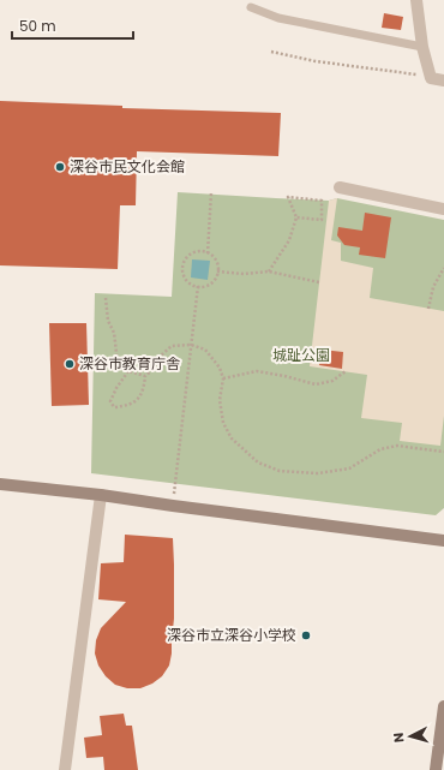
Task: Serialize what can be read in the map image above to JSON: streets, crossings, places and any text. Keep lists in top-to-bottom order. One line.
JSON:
{"parks":["城趾公園"],"places":["深谷市民文化会館","深谷市教育庁舎","深谷市立深谷小学校"],"scale_bar":"50 m","north":"left"}
